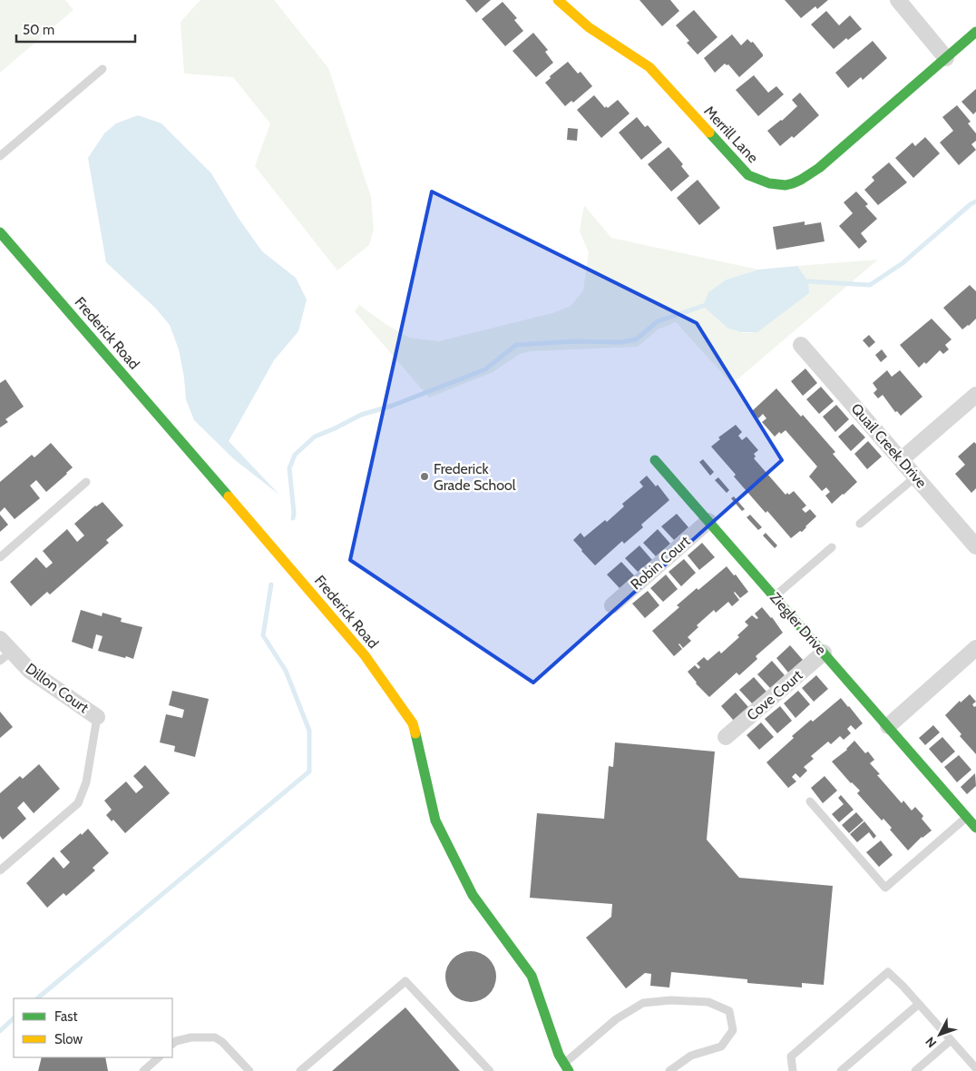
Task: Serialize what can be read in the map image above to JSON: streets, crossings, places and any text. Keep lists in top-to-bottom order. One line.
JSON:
{"streets":{"street":["Merrill Lane","Frederick Road","Quail Creek Drive","Robin Court","Ziegler Drive","Dillon Court","Cove Court"]},"crossings":[["Robin Court","Ziegler Drive"],["Ziegler Drive","Cove Court"]],"places":["Frederick Grade School"],"legend":["Fast","Slow"],"scale_bar":"50 m","north":"bottom left"}
